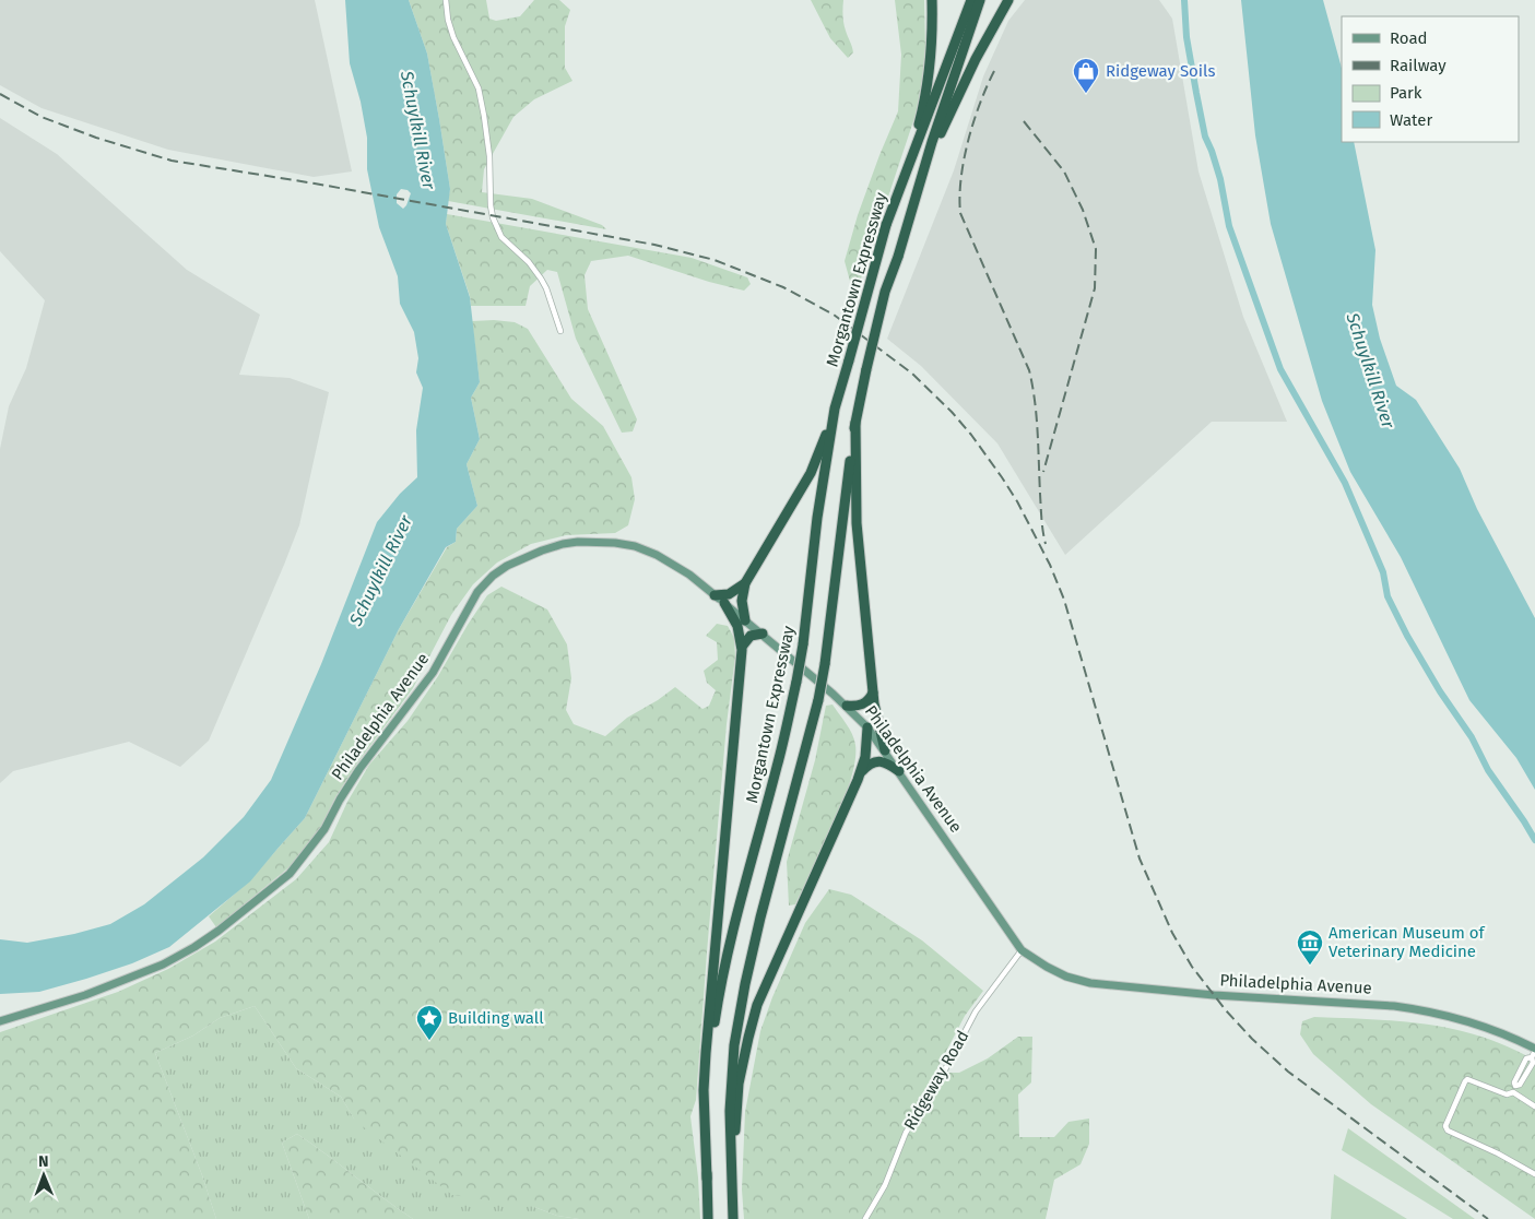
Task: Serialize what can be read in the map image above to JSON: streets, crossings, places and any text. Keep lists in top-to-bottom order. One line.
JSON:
{"streets":{"highway":["Morgantown Expressway"],"main road":["Philadelphia Avenue"],"street":["Ridgeway Road"]},"crossings":[["Philadelphia Avenue","Ridgeway Road"]],"water":["Schuylkill River"],"places":{"shop":["Ridgeway Soils"],"museum":["American Museum of Veterinary Medicine"],"place":["Building wall"]},"legend":["Road","Railway","Park","Water"],"north":"top"}
